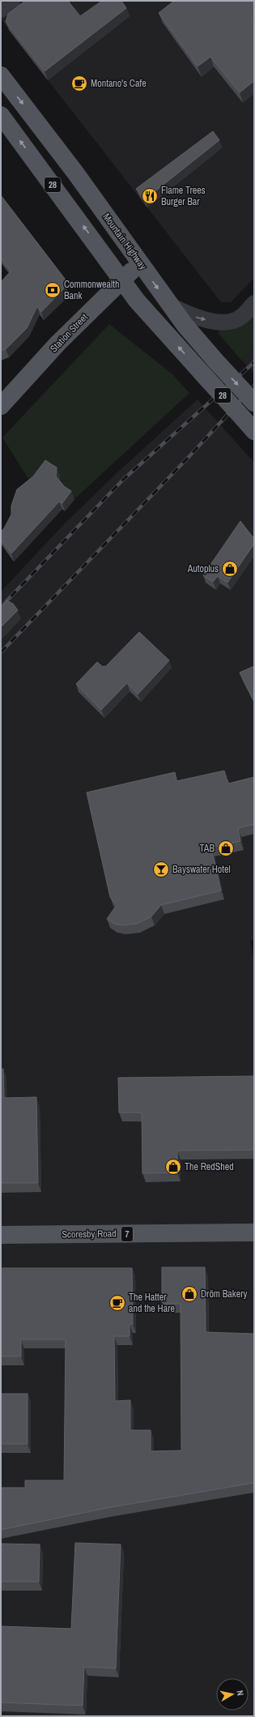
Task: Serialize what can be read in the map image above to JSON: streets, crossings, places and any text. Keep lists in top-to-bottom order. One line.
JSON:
{"streets":{"main road":["28","Mountain Highway","Station Street","Scoresby Road","7"]},"crossings":[["28","Station Street"],["Mountain Highway","Station Street"]],"places":{"cafe":["Montano's Cafe","The Hatter and the Hare"],"restaurant":["Flame Trees Burger Bar"],"bank":["Commonwealth Bank"],"shop":["Autoplus","TAB","The RedShed","Dröm Bakery"],"bar":["Bayswater Hotel"]},"north":"right"}
